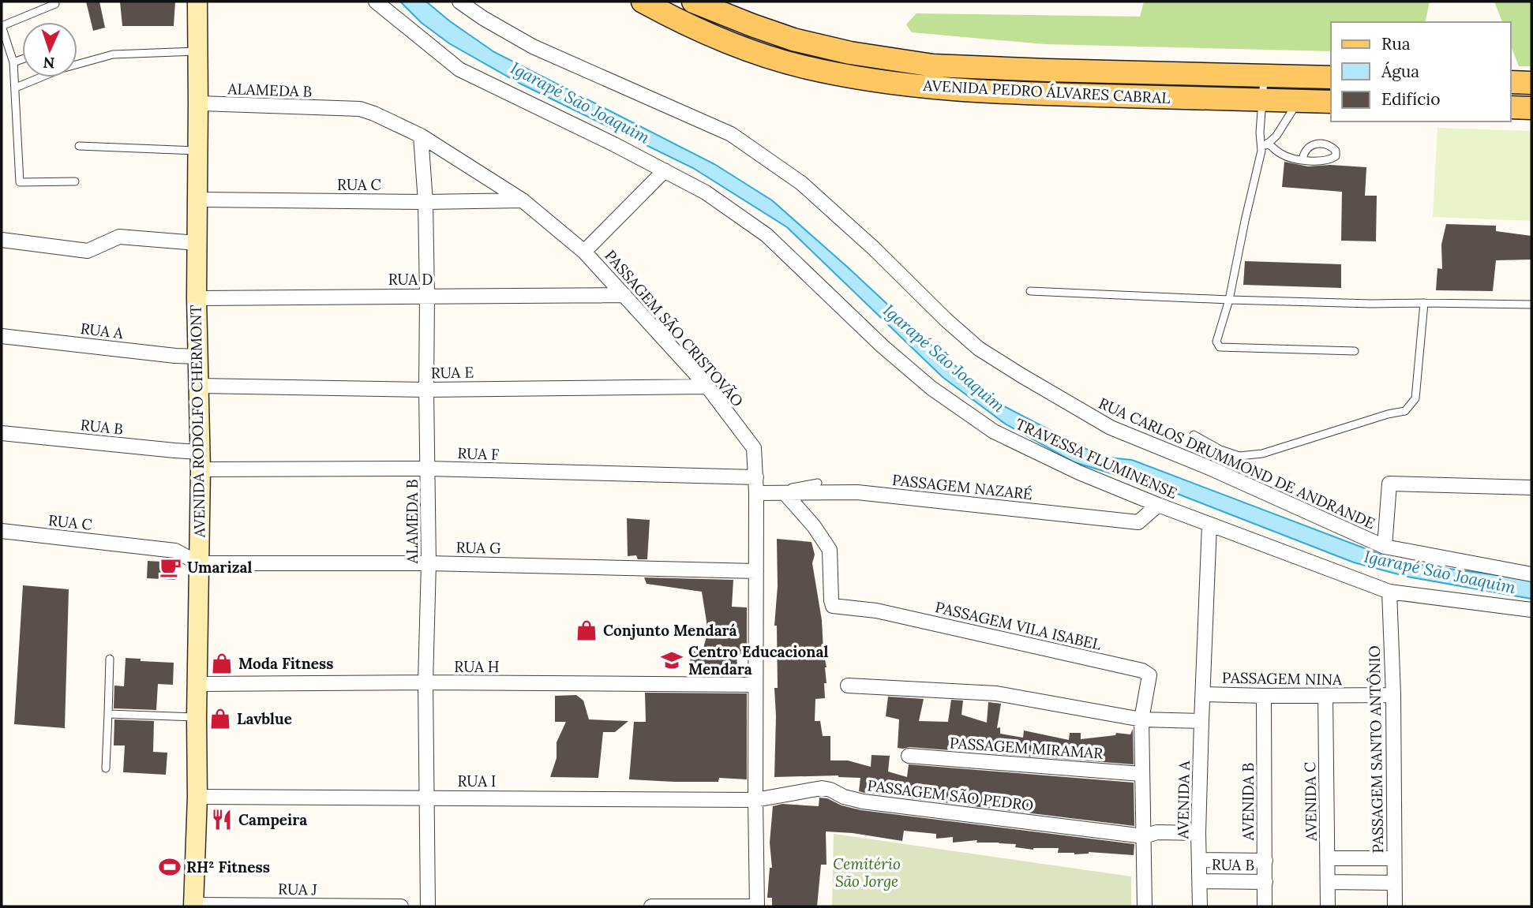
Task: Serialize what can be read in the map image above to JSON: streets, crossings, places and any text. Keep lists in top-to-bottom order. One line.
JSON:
{"streets":{"main road":["AVENIDA PEDRO ÁLVARES CABRAL","AVENIDA RODOLFO CHERMONT"],"street":["ALAMEDA B","RUA C","RUA D","PASSAGEM SÃO CRISTOVÃO","RUA A","RUA E","RUA B","RUA F","TRAVESSA FLUMINENSE","RUA CARLOS DRUMMOND DE ANDRANDE","PASSAGEM NAZARÉ","RUA G","PASSAGEM VILA ISABEL","RUA H","PASSAGEM NINA","PASSAGEM MIRAMAR","PASSAGEM SANTO ANTÔNIO","RUA I","PASSAGEM SÃO PEDRO","AVENIDA A","AVENIDA B","AVENIDA C","RUA J"]},"crossings":[["ALAMEDA B","RUA C"],["ALAMEDA B","RUA D"],["ALAMEDA B","PASSAGEM SÃO CRISTOVÃO"],["ALAMEDA B","RUA E"],["ALAMEDA B","AVENIDA RODOLFO CHERMONT"],["ALAMEDA B","RUA F"],["ALAMEDA B","RUA G"],["ALAMEDA B","RUA H"],["ALAMEDA B","RUA I"],["RUA C","PASSAGEM SÃO CRISTOVÃO"],["RUA C","AVENIDA RODOLFO CHERMONT"],["RUA C","RUA G"],["RUA D","PASSAGEM SÃO CRISTOVÃO"],["RUA D","AVENIDA RODOLFO CHERMONT"],["PASSAGEM SÃO CRISTOVÃO","RUA E"],["PASSAGEM SÃO CRISTOVÃO","RUA F"],["PASSAGEM SÃO CRISTOVÃO","PASSAGEM NAZARÉ"],["PASSAGEM SÃO CRISTOVÃO","RUA G"],["PASSAGEM SÃO CRISTOVÃO","RUA H"],["PASSAGEM SÃO CRISTOVÃO","RUA I"],["PASSAGEM SÃO CRISTOVÃO","PASSAGEM SÃO PEDRO"],["RUA A","AVENIDA RODOLFO CHERMONT"],["RUA E","AVENIDA RODOLFO CHERMONT"],["AVENIDA RODOLFO CHERMONT","RUA B"],["AVENIDA RODOLFO CHERMONT","RUA F"],["AVENIDA RODOLFO CHERMONT","RUA G"],["AVENIDA RODOLFO CHERMONT","RUA H"],["AVENIDA RODOLFO CHERMONT","RUA I"],["AVENIDA RODOLFO CHERMONT","RUA J"],["RUA B","RUA F"],["RUA B","AVENIDA A"],["RUA B","AVENIDA B"],["TRAVESSA FLUMINENSE","PASSAGEM NAZARÉ"],["TRAVESSA FLUMINENSE","PASSAGEM SANTO ANTÔNIO"],["TRAVESSA FLUMINENSE","AVENIDA A"],["PASSAGEM NAZARÉ","PASSAGEM VILA ISABEL"],["PASSAGEM NINA","PASSAGEM SANTO ANTÔNIO"],["PASSAGEM NINA","AVENIDA A"],["PASSAGEM NINA","AVENIDA B"],["PASSAGEM NINA","AVENIDA C"],["RUA I","PASSAGEM SÃO PEDRO"],["PASSAGEM SÃO PEDRO","AVENIDA A"]],"water":["Igarapé São Joaquim"],"parks":["Cemitério São Jorge"],"places":{"cafe":["Umarizal"],"shop":["Conjunto Mendará","Moda Fitness","Lavblue"],"school or university":["Centro Educacional Mendara"],"restaurant":["Campeira"],"sports":["RH² Fitness"]},"legend":["Rua","Água","Edifício"],"north":"bottom"}
